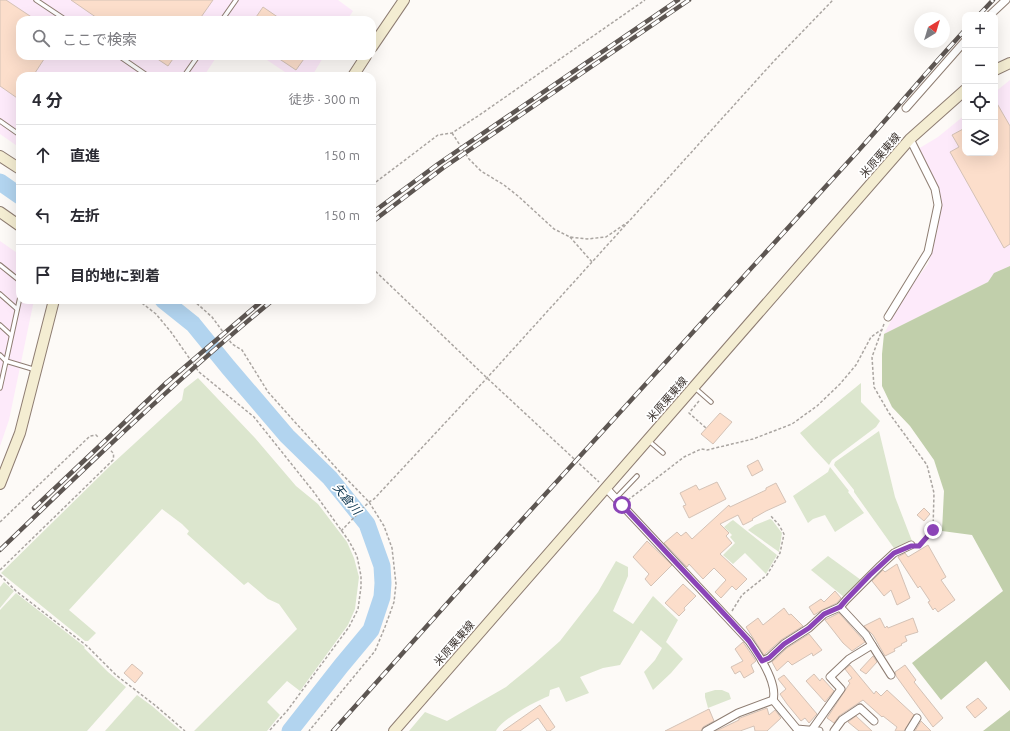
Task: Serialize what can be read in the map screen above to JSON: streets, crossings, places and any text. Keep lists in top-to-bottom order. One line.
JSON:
{"streets":{"main road":["米原栗東線"]},"water":["矢倉川"],"north":"top right","page":{"map_buttons":["+","−"],"search":"ここで検索","heading":["4 分","徒歩 · 300 m"],"list":[["直進","150 m"],["左折","150 m"],"目的地に到着"]}}
